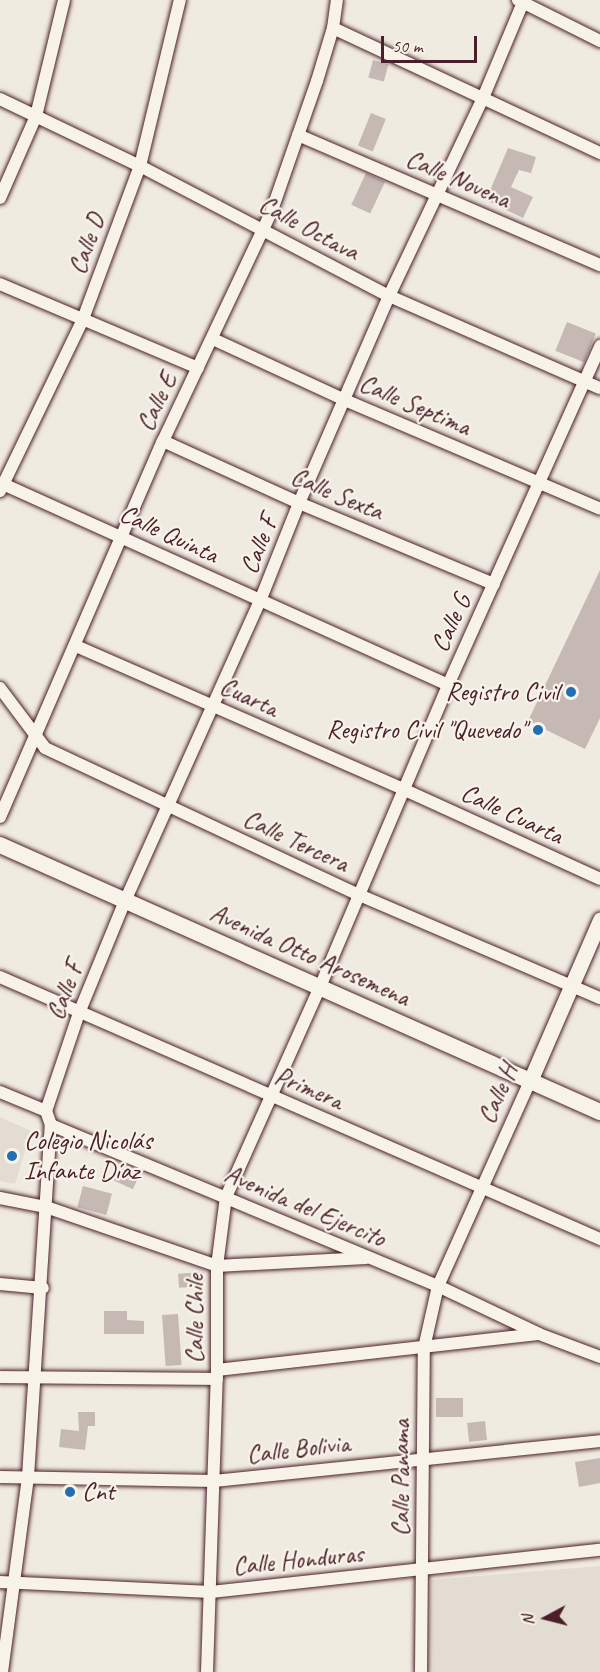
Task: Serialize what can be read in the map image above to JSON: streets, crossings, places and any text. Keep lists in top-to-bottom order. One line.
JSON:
{"streets":{"main road":["Avenida Otto Arosemena"],"street":["Calle Novena","Calle Octava","Calle D","Calle E","Calle Septima","Calle Sexta","Calle Quinta","Calle F","Calle G","Cuarta","Calle Cuarta","Calle Tercera","Primera","Calle H","Avenida del Ejercito","Calle Chile","Calle Bolivia","Calle Panama","Calle Honduras"]},"crossings":[["Calle Novena","Calle E"],["Calle Novena","Calle F"],["Calle Octava","Calle D"],["Calle Octava","Calle E"],["Calle Octava","Calle F"],["Calle Octava","Calle G"],["Calle D","Calle Quinta"],["Calle E","Calle Septima"],["Calle E","Calle Sexta"],["Calle E","Calle Quinta"],["Calle E","Cuarta"],["Calle E","Calle Tercera"],["Calle Septima","Calle F"],["Calle Septima","Calle G"],["Calle Sexta","Calle F"],["Calle Sexta","Calle G"],["Calle Quinta","Calle F"],["Calle Quinta","Calle G"],["Calle F","Cuarta"],["Calle F","Calle Tercera"],["Calle F","Avenida Otto Arosemena"],["Calle F","Primera"],["Calle G","Cuarta"],["Calle G","Calle Cuarta"],["Calle G","Calle Tercera"],["Calle G","Avenida Otto Arosemena"],["Calle G","Calle Chile"],["Cuarta","Calle Cuarta"],["Calle Tercera","Calle H"],["Avenida Otto Arosemena","Calle H"],["Avenida Otto Arosemena","Calle Chile"],["Primera","Calle H"],["Primera","Calle Chile"],["Calle H","Avenida del Ejercito"],["Calle H","Calle Panama"],["Avenida del Ejercito","Calle Chile"],["Avenida del Ejercito","Calle Panama"],["Calle Chile","Calle Bolivia"],["Calle Chile","Calle Honduras"],["Calle Bolivia","Calle Panama"],["Calle Panama","Calle Honduras"]],"places":["Registro Civil","Registro Civil \"Quevedo\"","Colegio Nicolás Infante Díaz","Cnt"],"scale_bar":"50 m","north":"left"}
